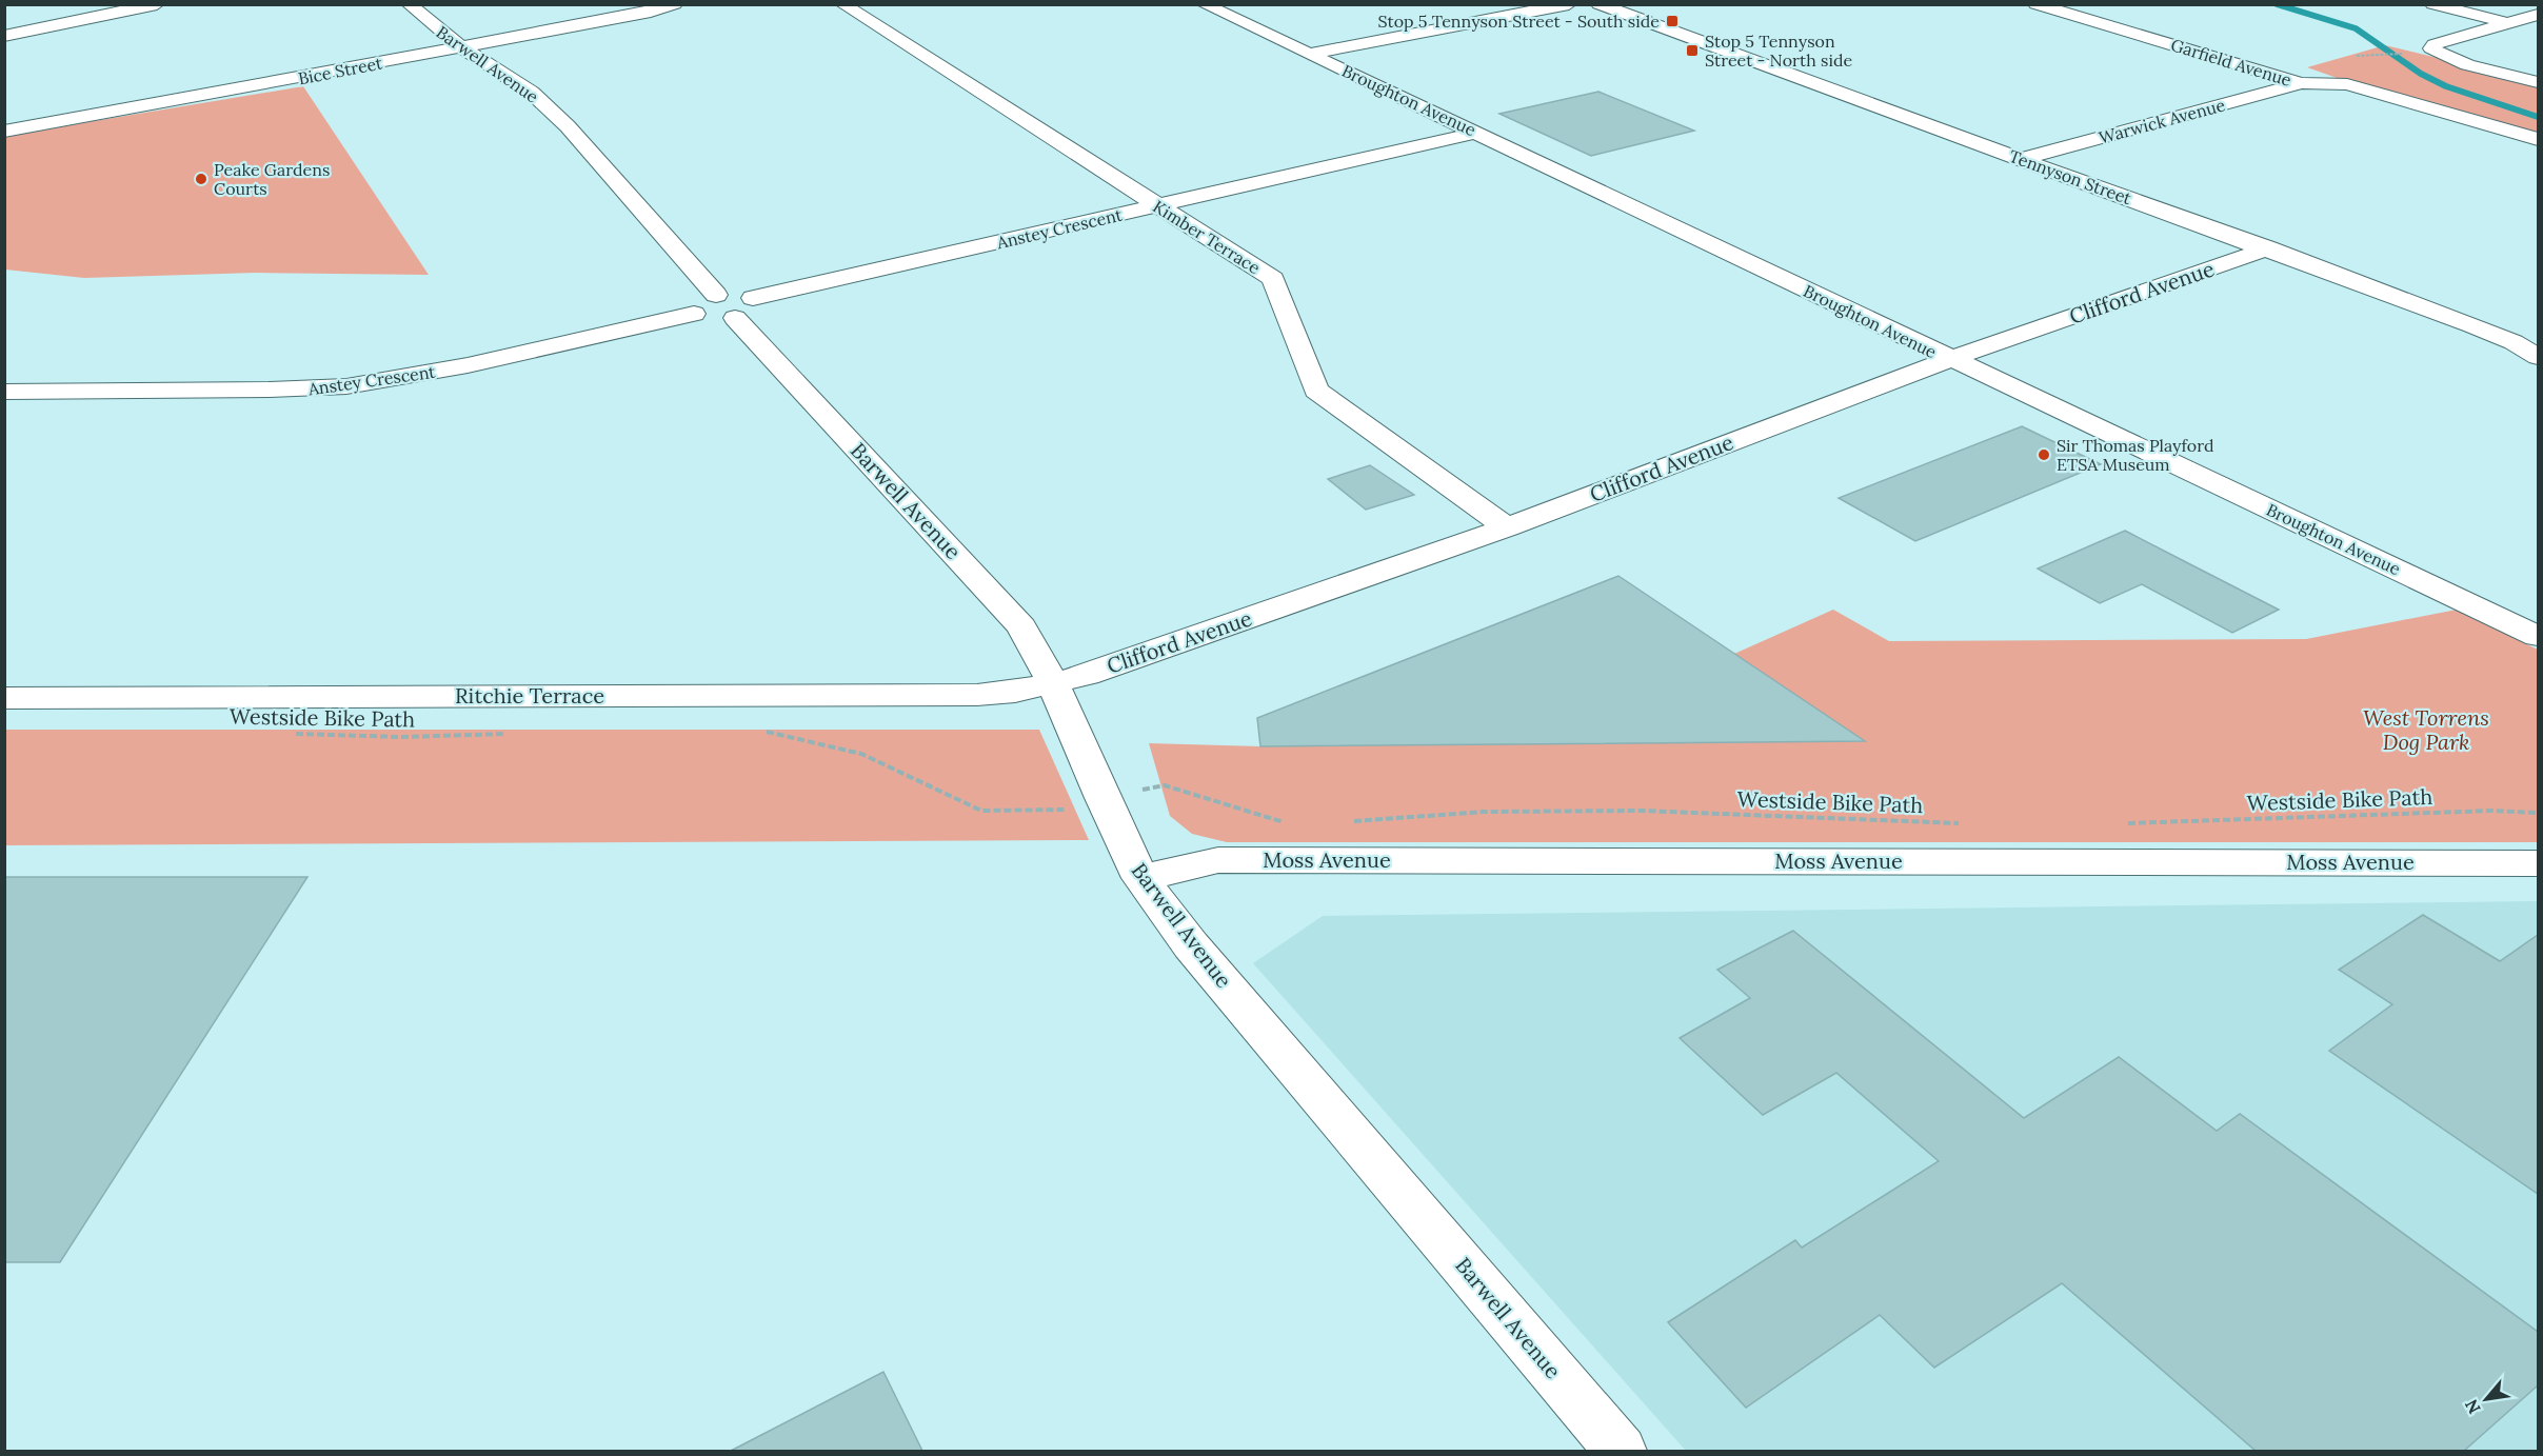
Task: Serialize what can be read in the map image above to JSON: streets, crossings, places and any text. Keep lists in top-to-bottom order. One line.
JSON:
{"streets":{"street":["Garfield Avenue","Barwell Avenue","Bice Street","Broughton Avenue","Warwick Avenue","Tennyson Street","Anstey Crescent","Kimber Terrace","Clifford Avenue","Ritchie Terrace","Moss Avenue"],"path":["Westside Bike Path"]},"crossings":[["Garfield Avenue","Warwick Avenue"],["Barwell Avenue","Bice Street"],["Barwell Avenue","Anstey Crescent"],["Barwell Avenue","Clifford Avenue"],["Barwell Avenue","Ritchie Terrace"],["Barwell Avenue","Moss Avenue"],["Broughton Avenue","Anstey Crescent"],["Broughton Avenue","Clifford Avenue"],["Warwick Avenue","Tennyson Street"],["Tennyson Street","Clifford Avenue"],["Anstey Crescent","Kimber Terrace"],["Kimber Terrace","Clifford Avenue"],["Clifford Avenue","Ritchie Terrace"]],"parks":["West Torrens Dog Park"],"places":{"transit":["Stop 5 Tennyson Street - South side","Stop 5 Tennyson Street - North side"],"other":["Peake Gardens Courts","Sir Thomas Playford ETSA Museum"]},"north":"bottom left"}
